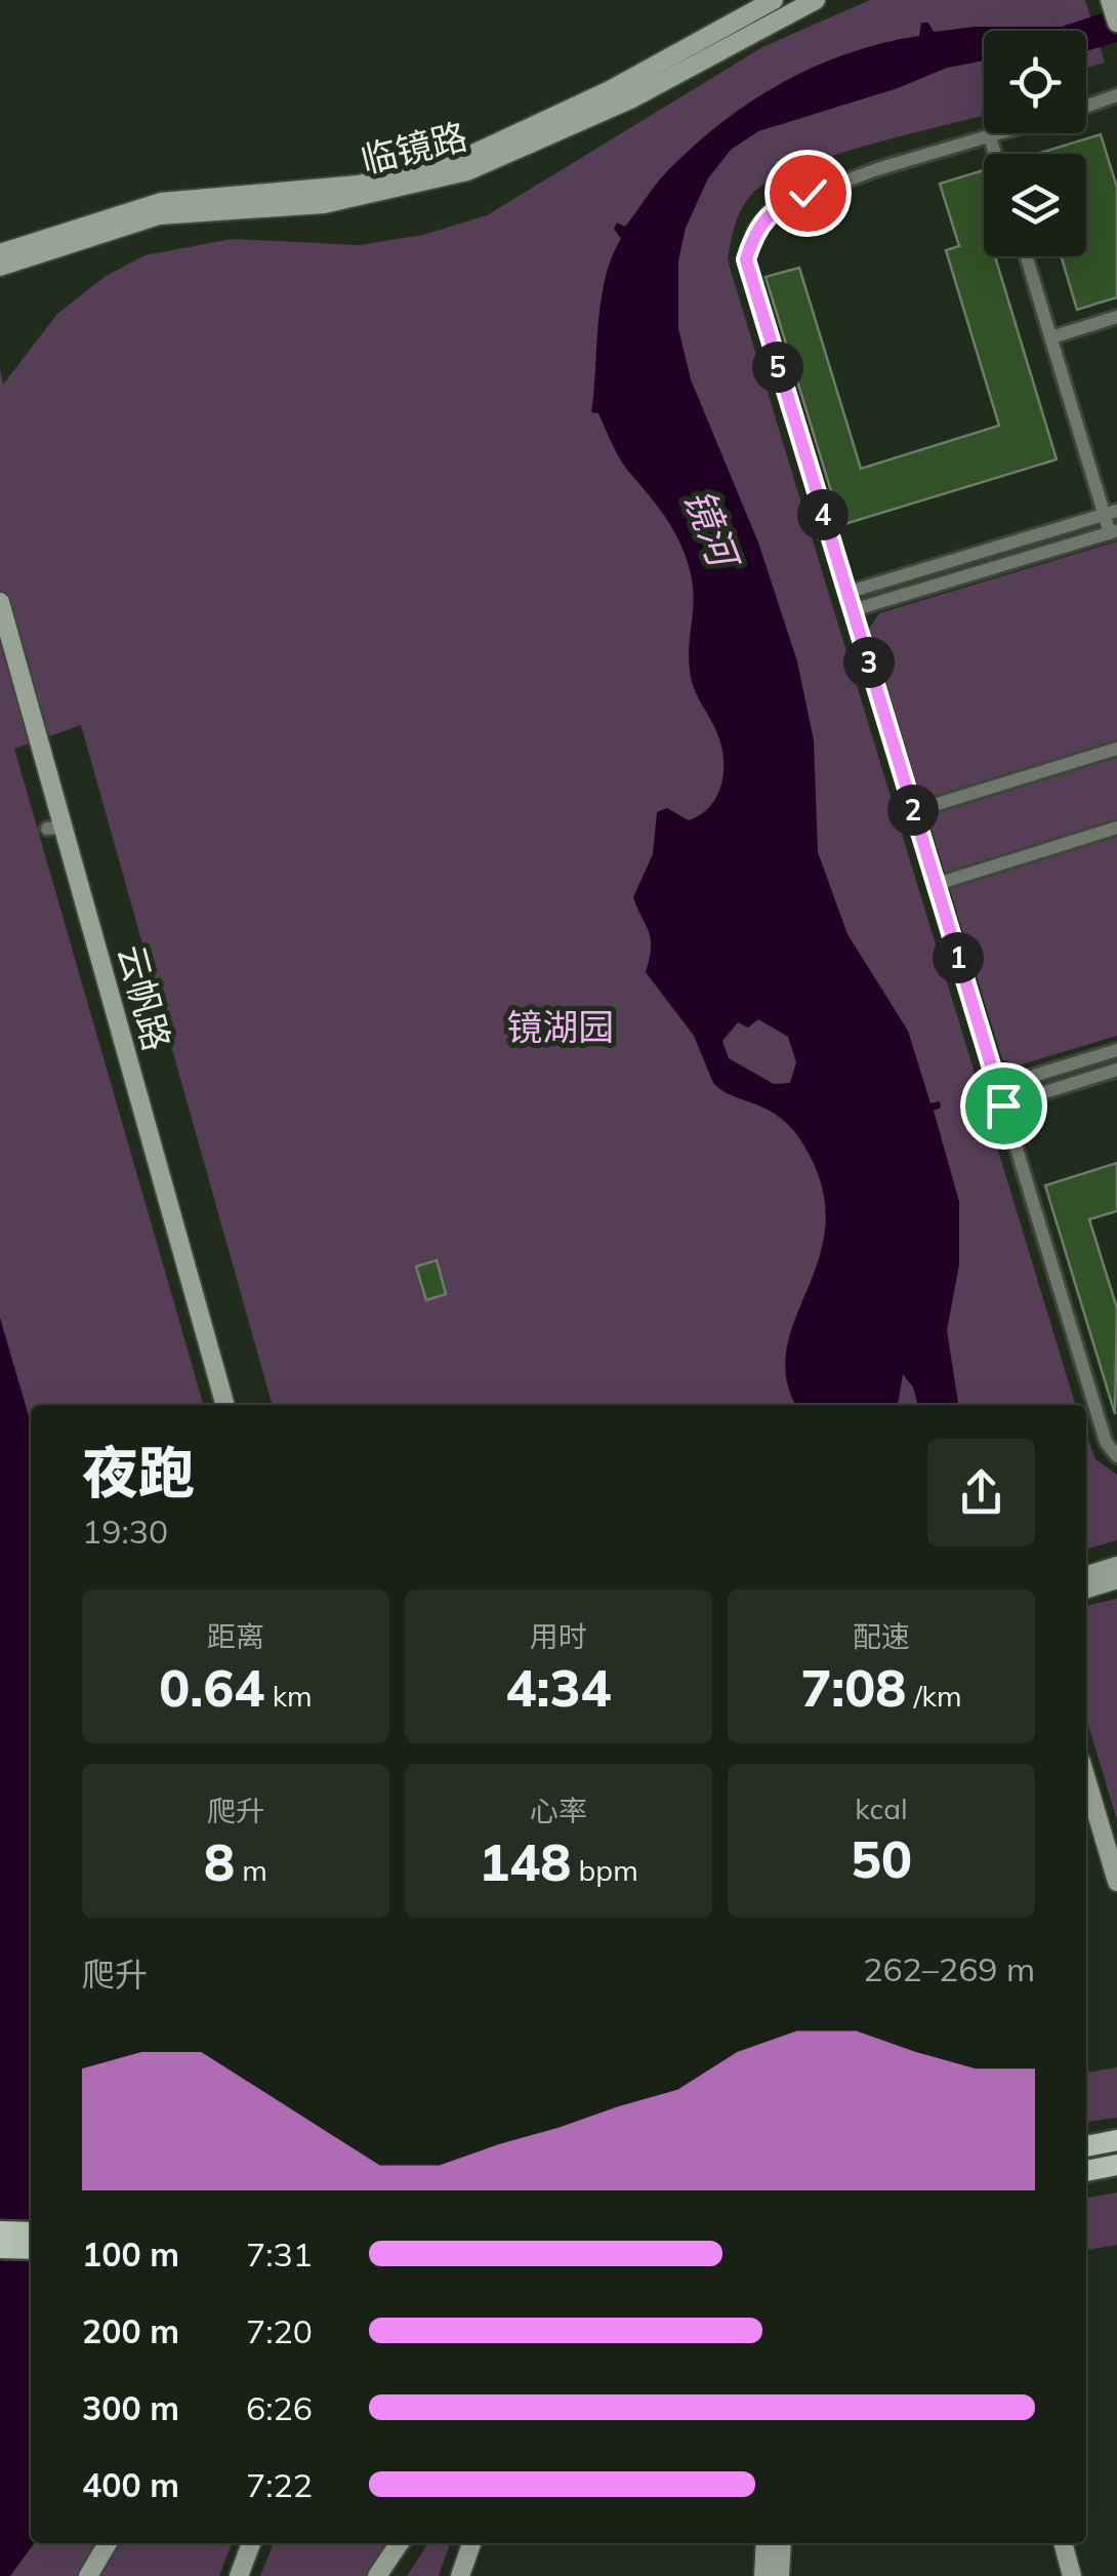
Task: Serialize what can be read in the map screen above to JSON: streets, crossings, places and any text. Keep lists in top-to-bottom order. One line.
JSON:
{"streets":{"street":["临镜路","云帆路"]},"water":["镜河"],"parks":["镜湖园"],"page":{"pins":["5","4","3","2","1"],"heading":["夜跑","19:30"],"stats":[["距离","0.64 km"],["用时","4:34"],["配速","7:08 /km"],["爬升","8 m"],["心率","148 bpm"],["kcal","50"]],"chart":["爬升","262–269 m"],"list":[{"name":"100 m","note":"7:31"},{"name":"200 m","note":"7:20"},{"name":"300 m","note":"6:26"},{"name":"400 m","note":"7:22"}]}}
